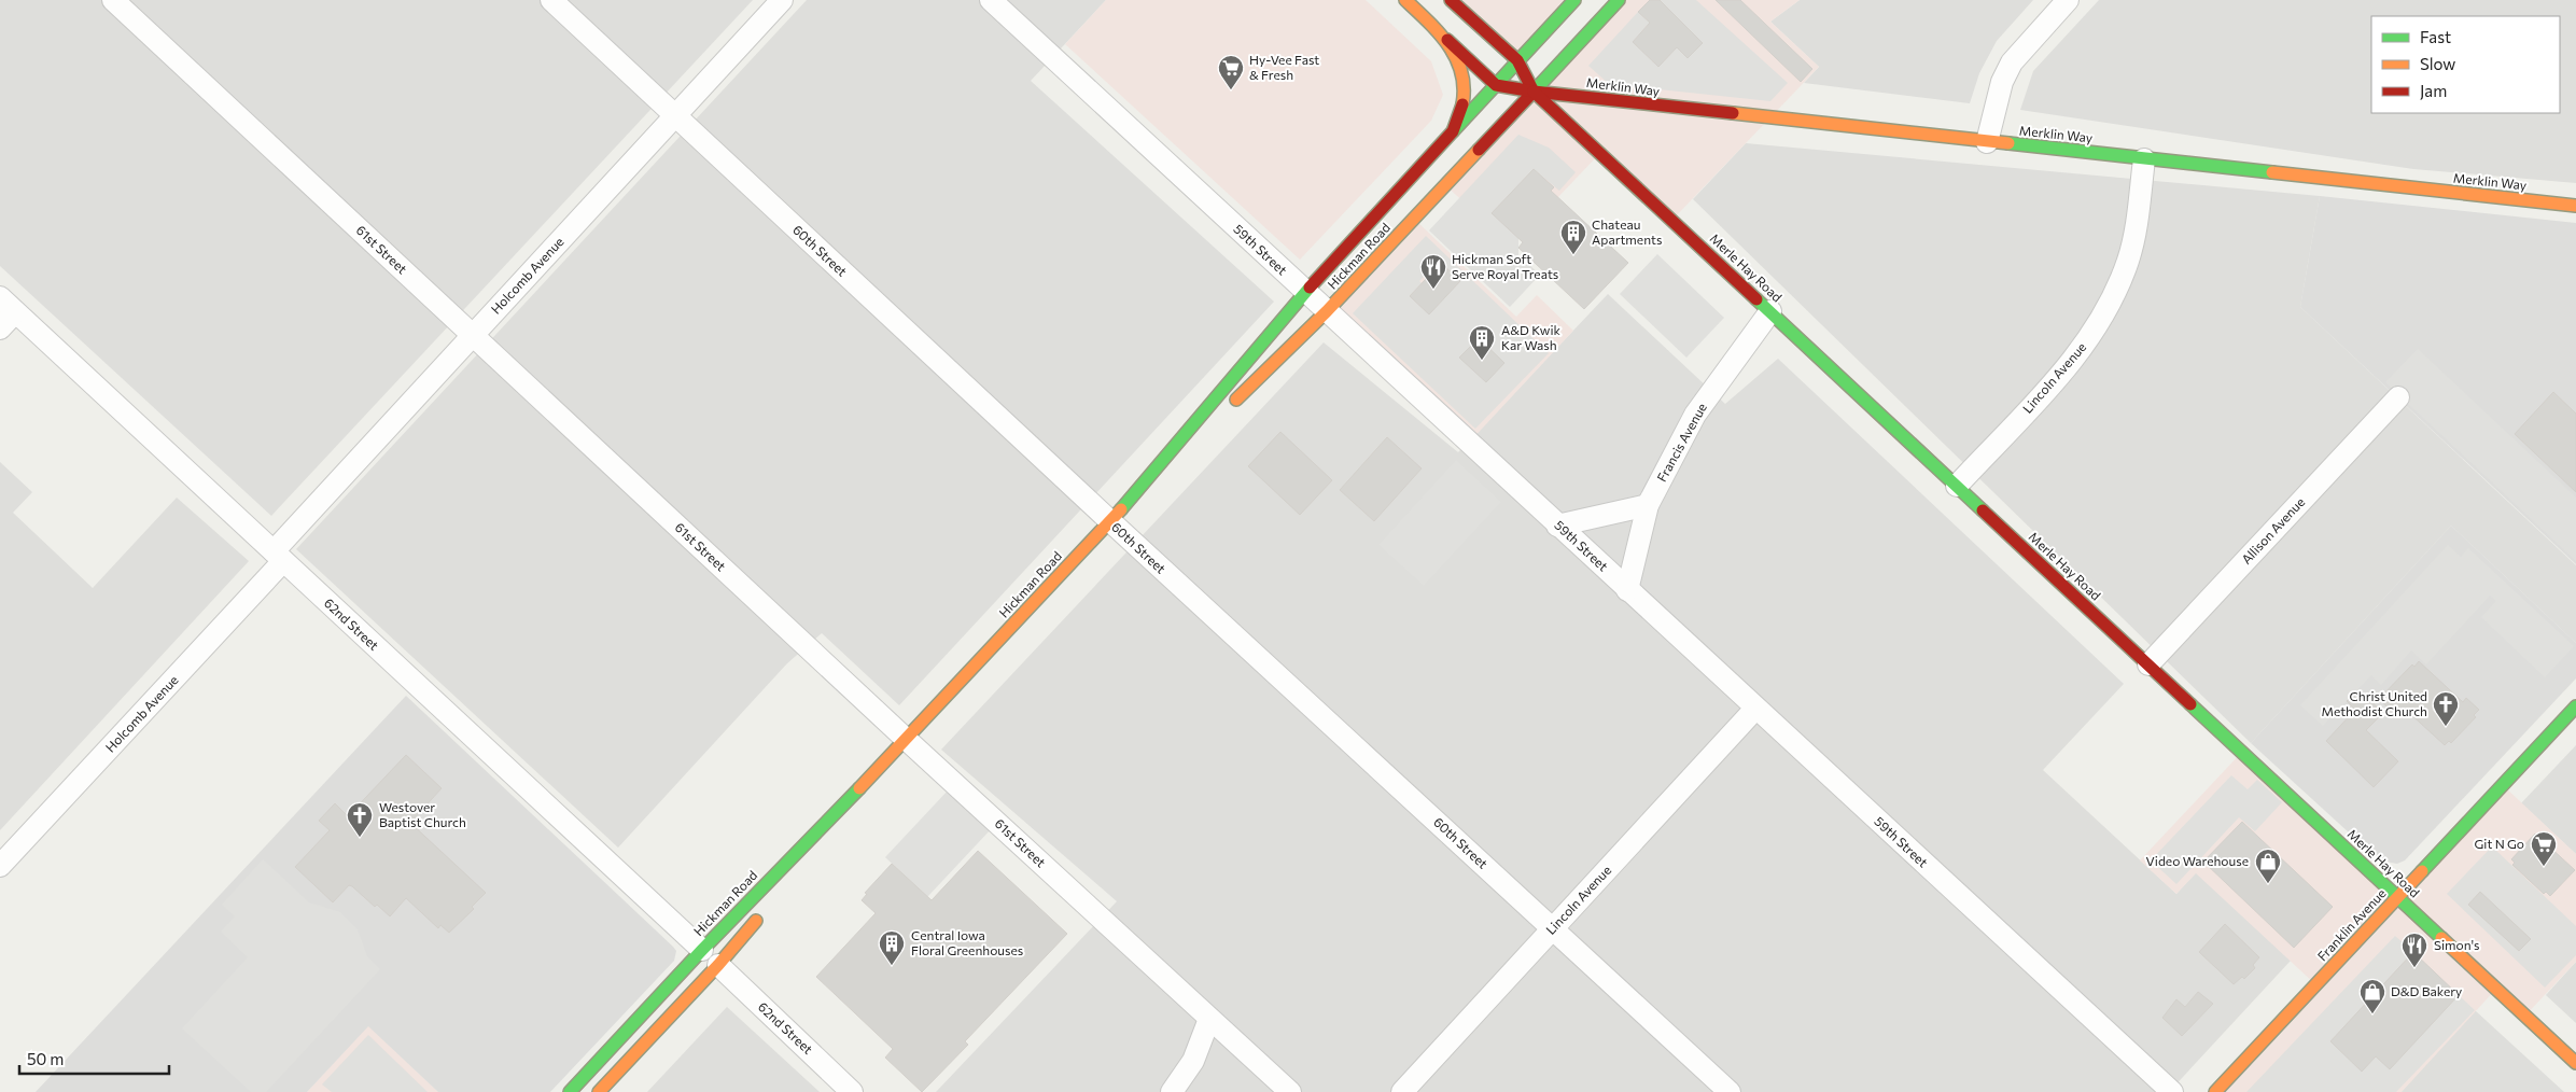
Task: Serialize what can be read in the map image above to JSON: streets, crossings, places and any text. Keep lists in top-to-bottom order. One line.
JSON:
{"streets":{"main road":["Merklin Way","Hickman Road","Merle Hay Road","Franklin Avenue"],"street":["61st Street","59th Street","60th Street","Holcomb Avenue","Lincoln Avenue","Francis Avenue","Allison Avenue","62nd Street"]},"crossings":[["Merklin Way","Hickman Road"],["Merklin Way","Merle Hay Road"],["Merklin Way","Lincoln Avenue"],["61st Street","Hickman Road"],["61st Street","Holcomb Avenue"],["59th Street","Hickman Road"],["59th Street","Lincoln Avenue"],["59th Street","Francis Avenue"],["60th Street","Hickman Road"],["60th Street","Holcomb Avenue"],["60th Street","Lincoln Avenue"],["Hickman Road","Merle Hay Road"],["Hickman Road","62nd Street"],["Merle Hay Road","Lincoln Avenue"],["Merle Hay Road","Francis Avenue"],["Merle Hay Road","Allison Avenue"],["Merle Hay Road","Franklin Avenue"],["Holcomb Avenue","62nd Street"]],"places":{"supermarket":["Hy-Vee Fast & Fresh","Git N Go"],"building":["Chateau Apartments","A&D Kwik Kar Wash","Central Iowa Floral Greenhouses"],"restaurant":["Hickman Soft Serve Royal Treats","Simon's"],"church":["Christ United Methodist Church","Westover Baptist Church"],"shop":["Video Warehouse","D&D Bakery"]},"legend":["Fast","Slow","Jam"],"scale_bar":"50 m"}
